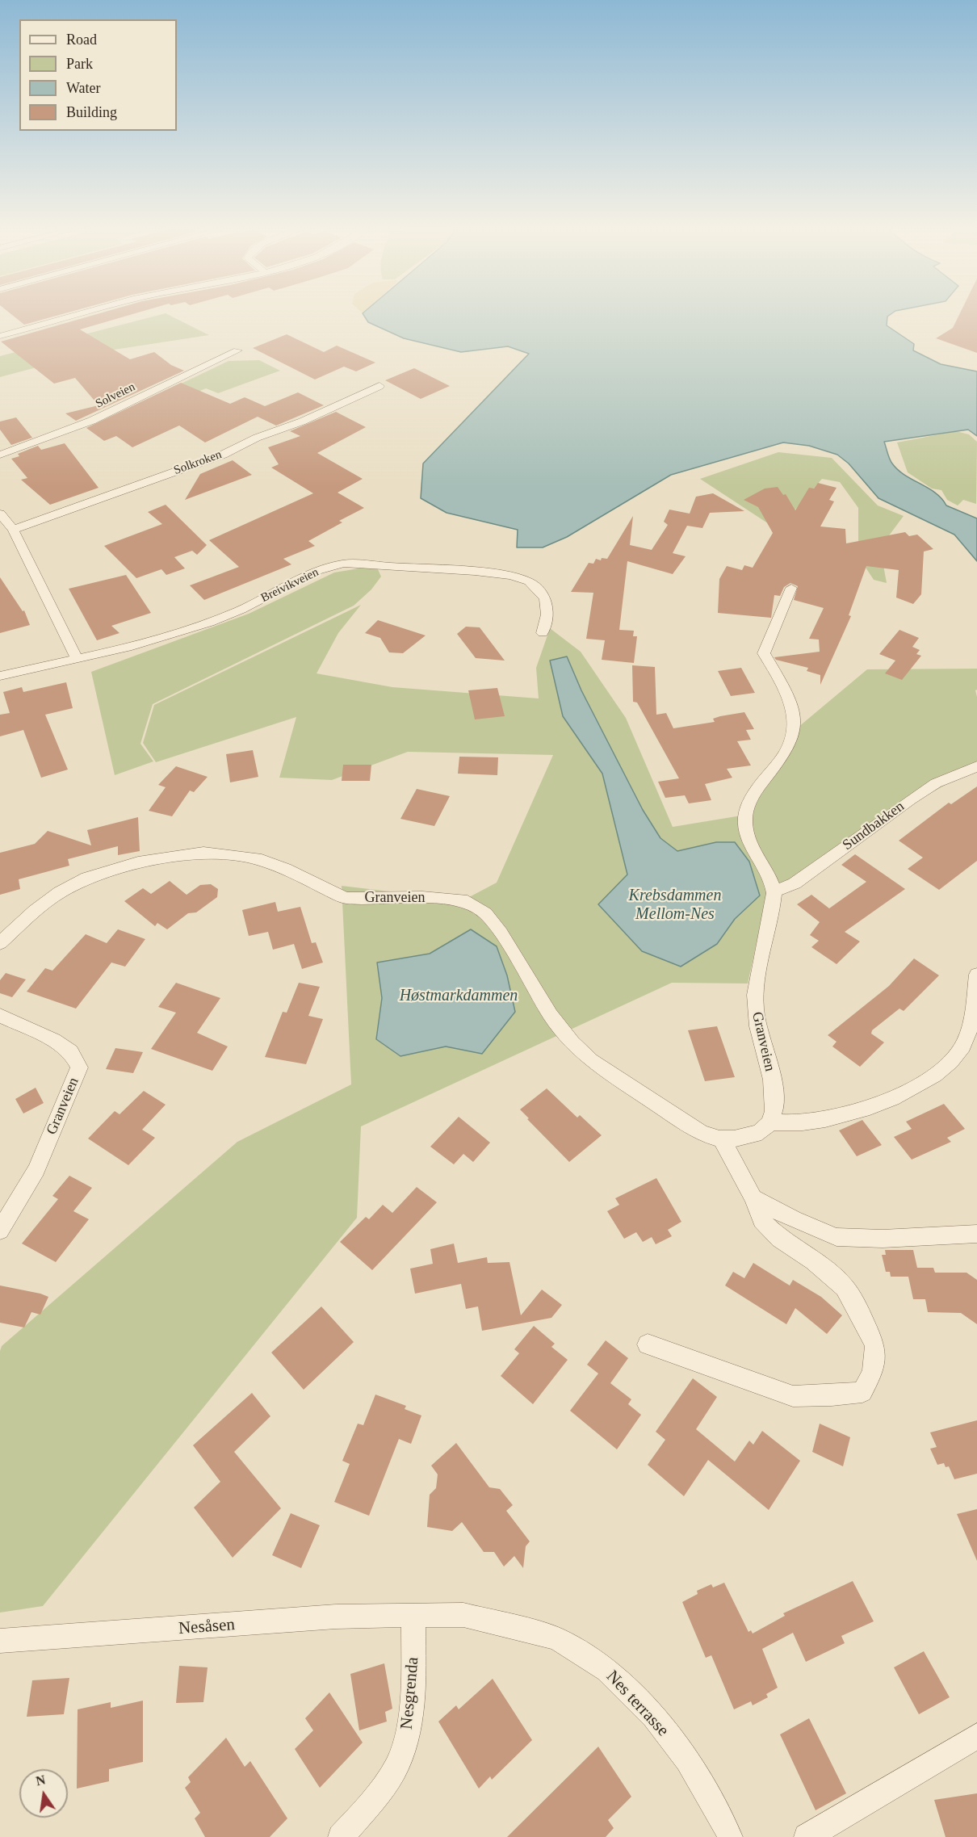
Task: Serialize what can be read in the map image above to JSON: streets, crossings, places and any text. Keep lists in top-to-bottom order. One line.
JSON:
{"streets":{"street":["Solveien","Solkroken","Breivikveien","Sundbakken","Granveien","Nesåsen","Nesgrenda","Nes terrasse"]},"crossings":[["Sundbakken","Granveien"],["Nesåsen","Nesgrenda"],["Nesåsen","Nes terrasse"],["Nesgrenda","Nes terrasse"]],"water":["Krebsdammen Mellom-Nes","Høstmarkdammen"],"legend":["Road","Park","Water","Building"],"north":"top"}
